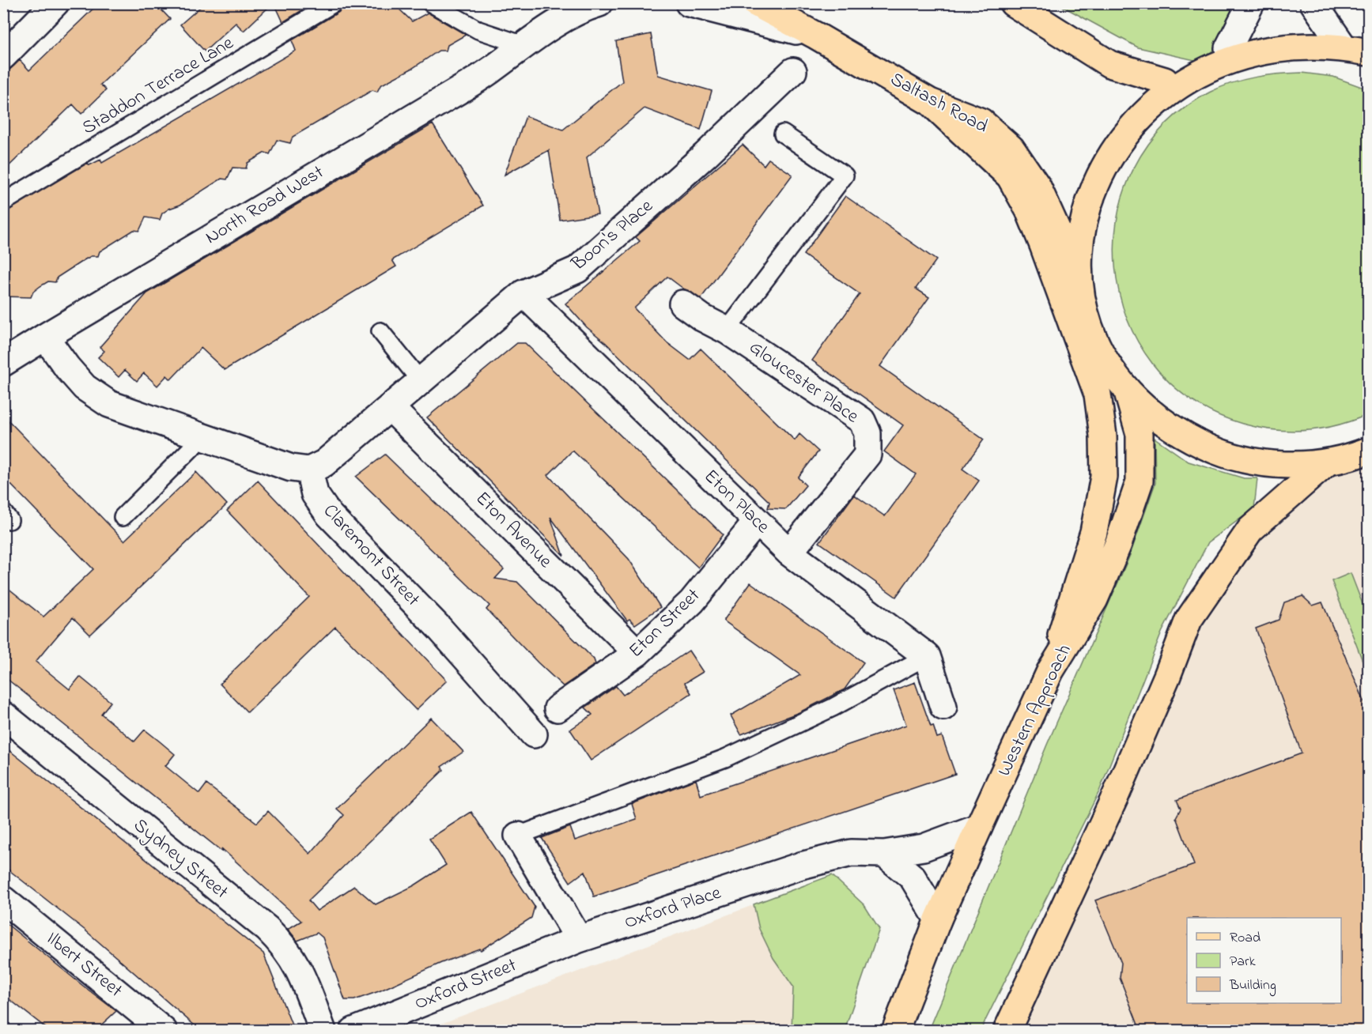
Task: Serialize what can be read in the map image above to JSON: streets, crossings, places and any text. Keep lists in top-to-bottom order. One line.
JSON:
{"streets":{"main road":["Saltash Road","Western Approach"],"street":["North Road West","Boon's Place","Gloucester Place","Eton Place","Eton Avenue","Claremont Street","Eton Street","Sydney Street","Oxford Place","Ilbert Street","Oxford Street"],"lane":["Staddon Terrace Lane"]},"crossings":[["Boon's Place","Eton Place"],["Boon's Place","Eton Avenue"],["Boon's Place","Claremont Street"],["Gloucester Place","Eton Place"],["Eton Place","Eton Street"],["Eton Avenue","Eton Street"],["Western Approach","Oxford Place"],["Oxford Place","Oxford Street"]],"legend":["Road","Park","Building"]}
